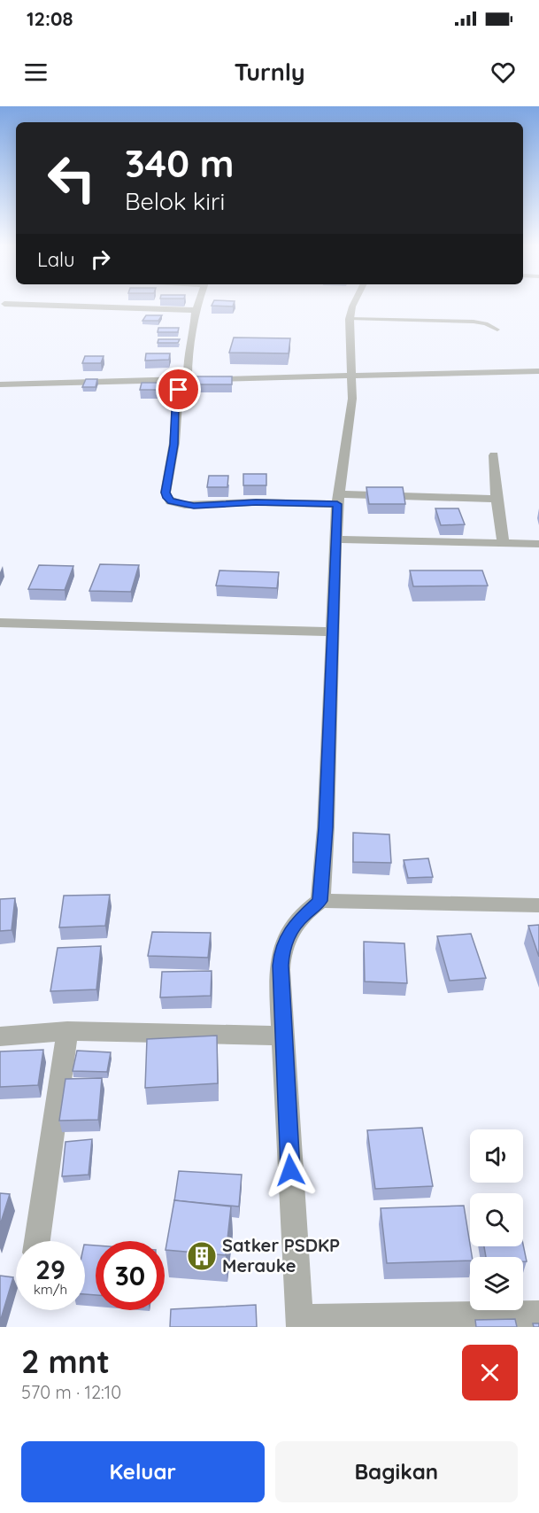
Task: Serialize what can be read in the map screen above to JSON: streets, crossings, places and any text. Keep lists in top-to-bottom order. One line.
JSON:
{"places":{"building":["Satker PSDKP Merauke"]},"page":{"status":"12:08","header":"Turnly","turn":["340 m","Belok kiri"],"then":"Lalu","speed":"29 km/h","limit":"30","heading":["2 mnt","570 m · 12:10"],"buttons":["Keluar","Bagikan"]}}
